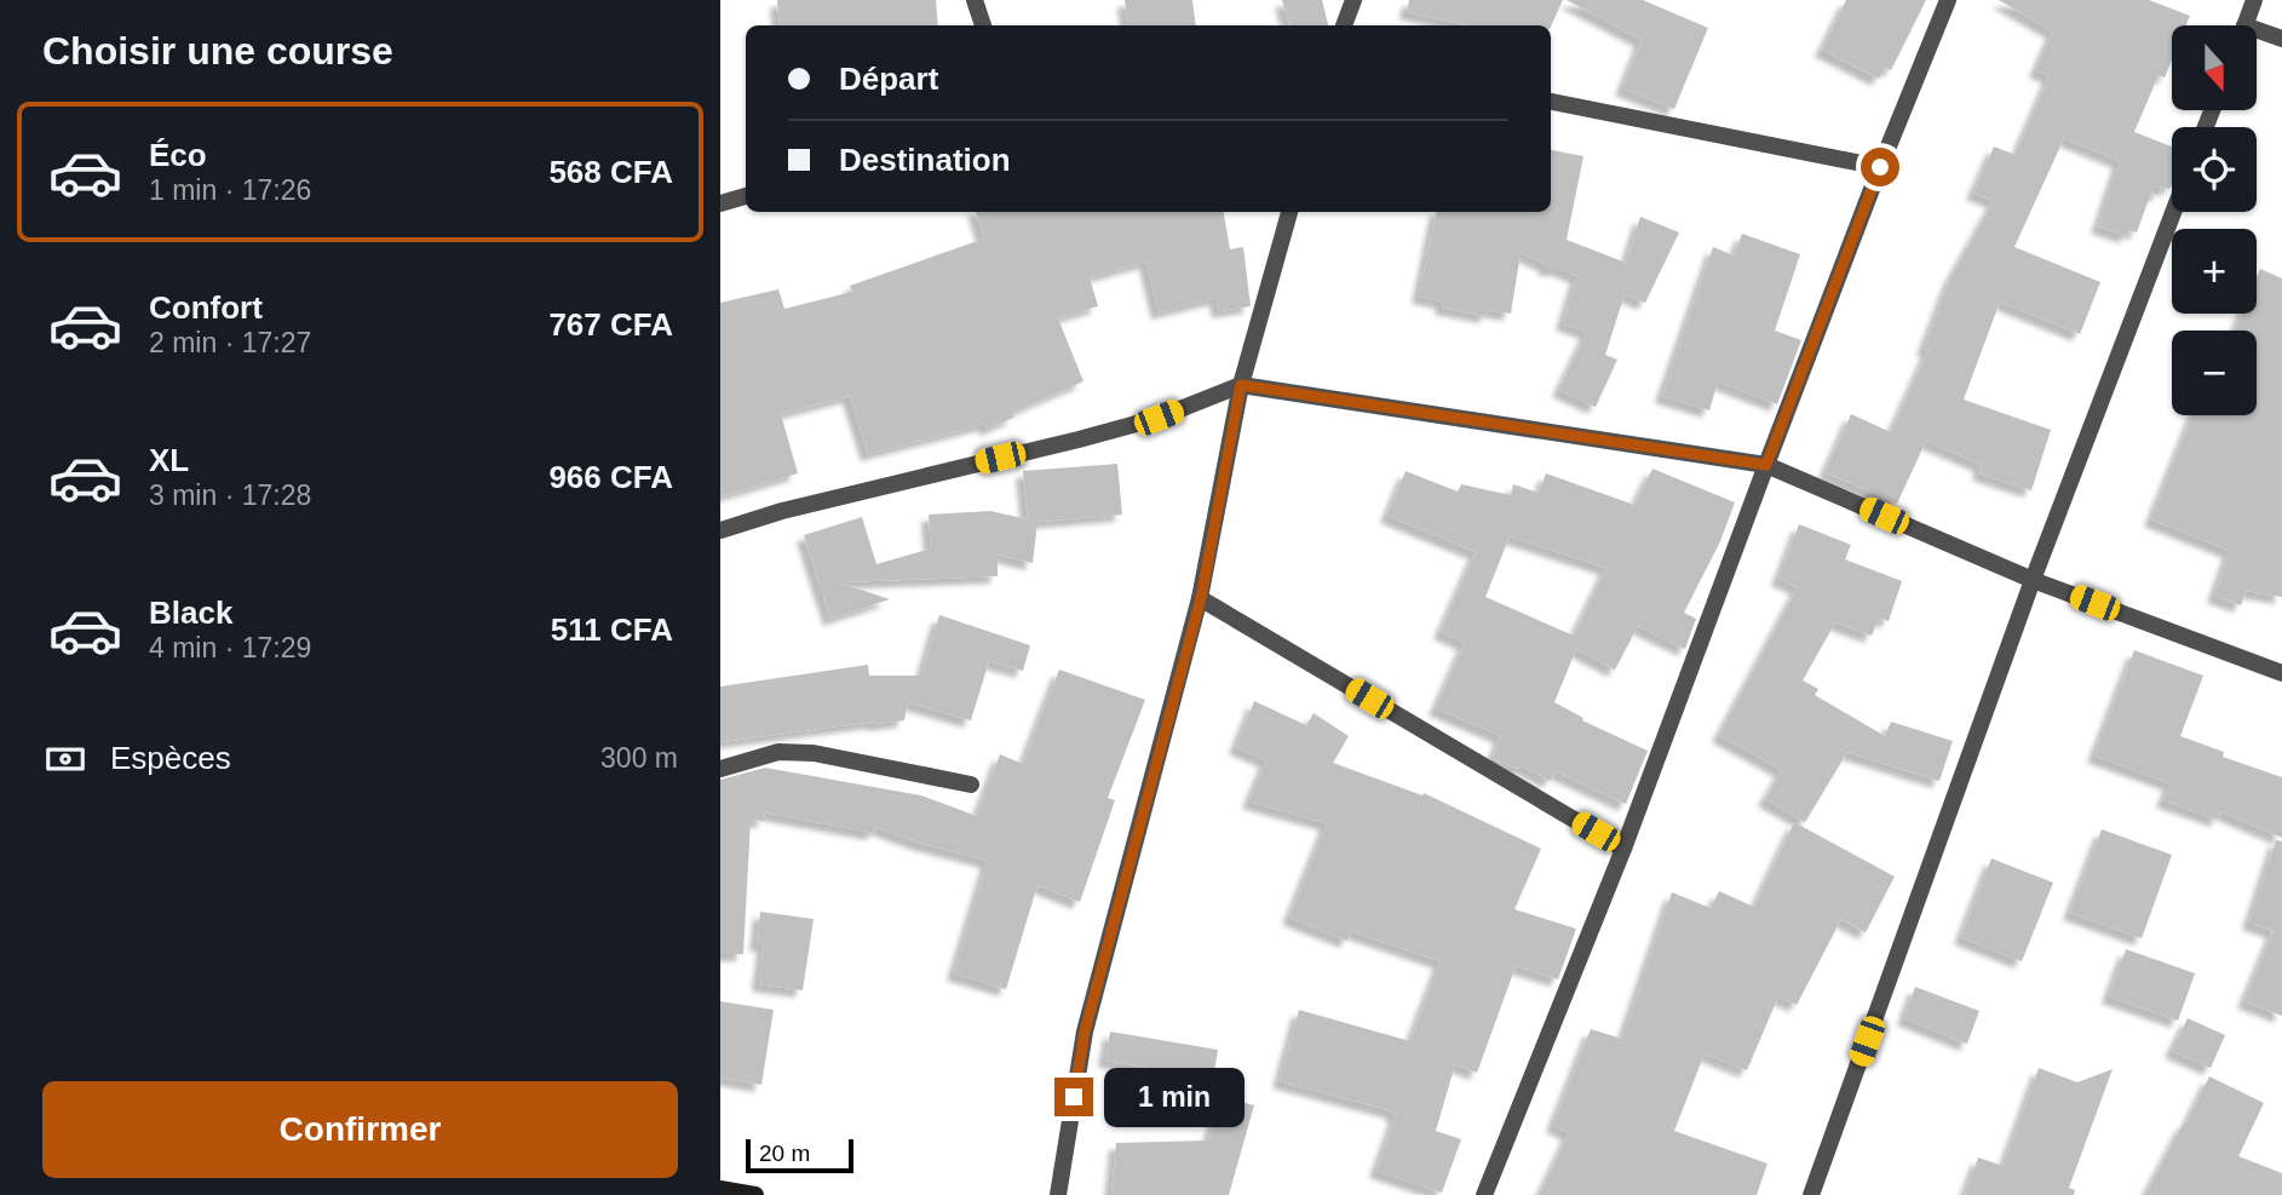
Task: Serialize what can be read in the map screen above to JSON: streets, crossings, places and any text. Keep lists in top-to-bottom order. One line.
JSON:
{"scale_bar":"20 m","north":"bottom","page":{"heading":"Choisir une course","map_buttons":["+","−"],"banner":["Départ","Destination"],"list":[{"name":"Éco","note":"1 min · 17:26","value":"568 CFA"},{"name":"Confort","note":"2 min · 17:27","value":"767 CFA"},{"name":"XL","note":"3 min · 17:28","value":"966 CFA"},{"name":"Black","note":"4 min · 17:29","value":"511 CFA"}],"pay":["Espèces","300 m"],"buttons":"Confirmer","bubble":"1 min","scale":"20 m"}}
